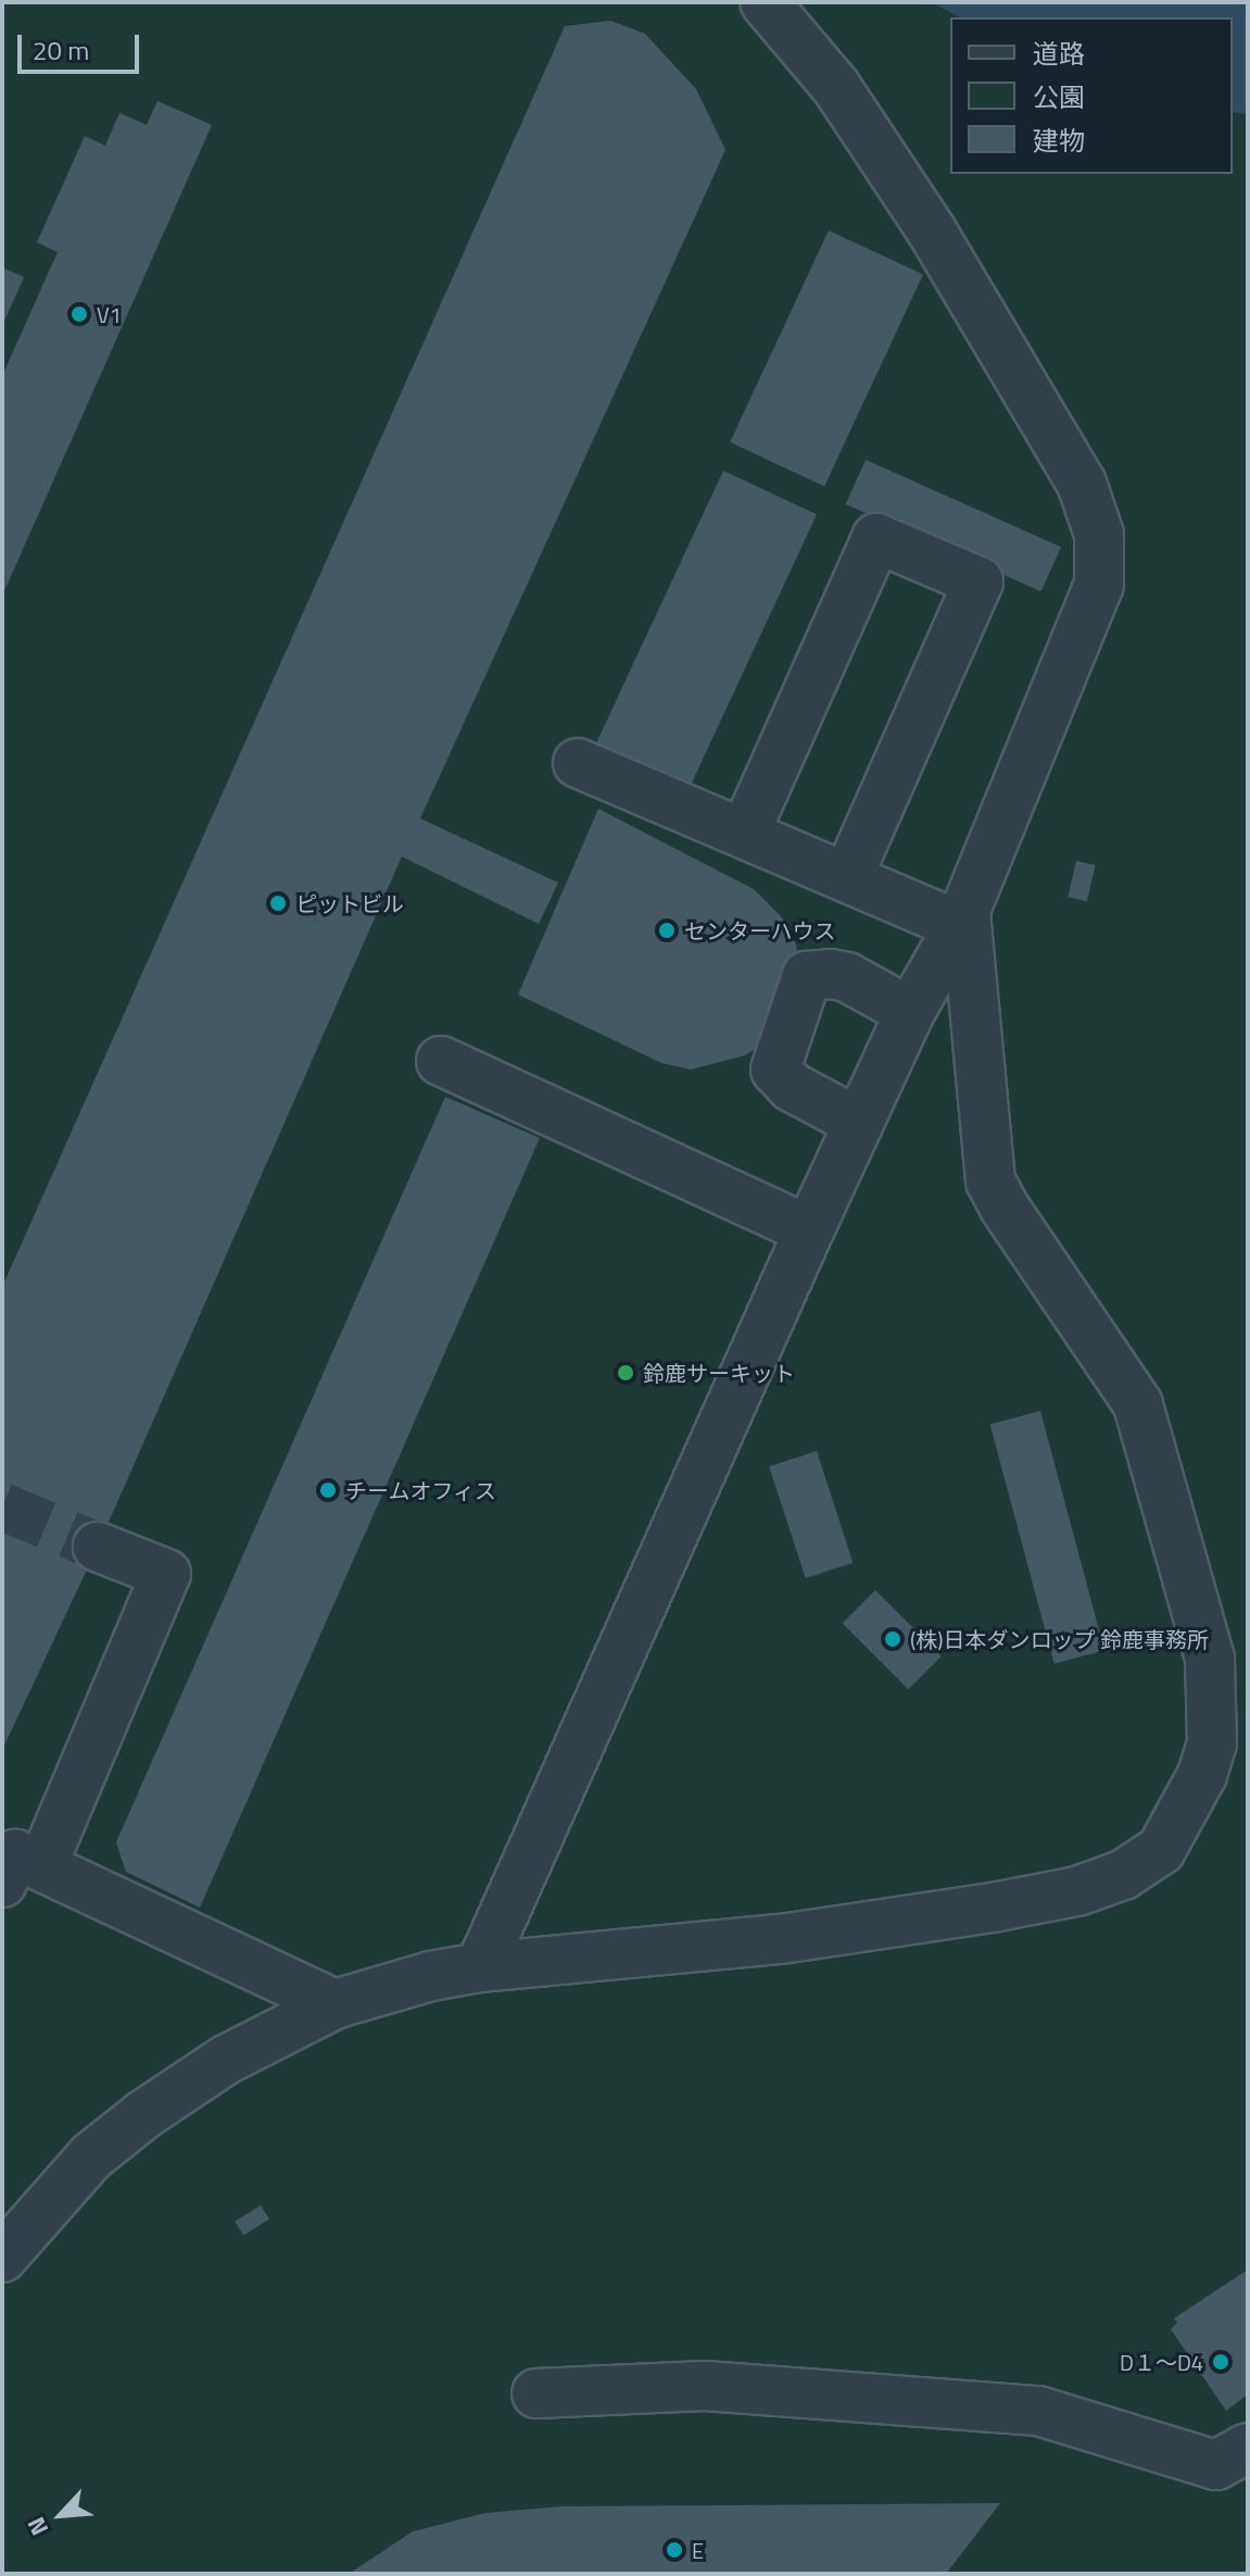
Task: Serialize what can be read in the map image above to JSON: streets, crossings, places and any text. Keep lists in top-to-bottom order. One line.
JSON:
{"places":["V1","ピットビル","センターハウス","鈴鹿サーキット","チームオフィス","(株)日本ダンロップ 鈴鹿事務所","D１～D4","E"],"legend":["道路","公園","建物"],"scale_bar":"20 m","north":"bottom left"}
